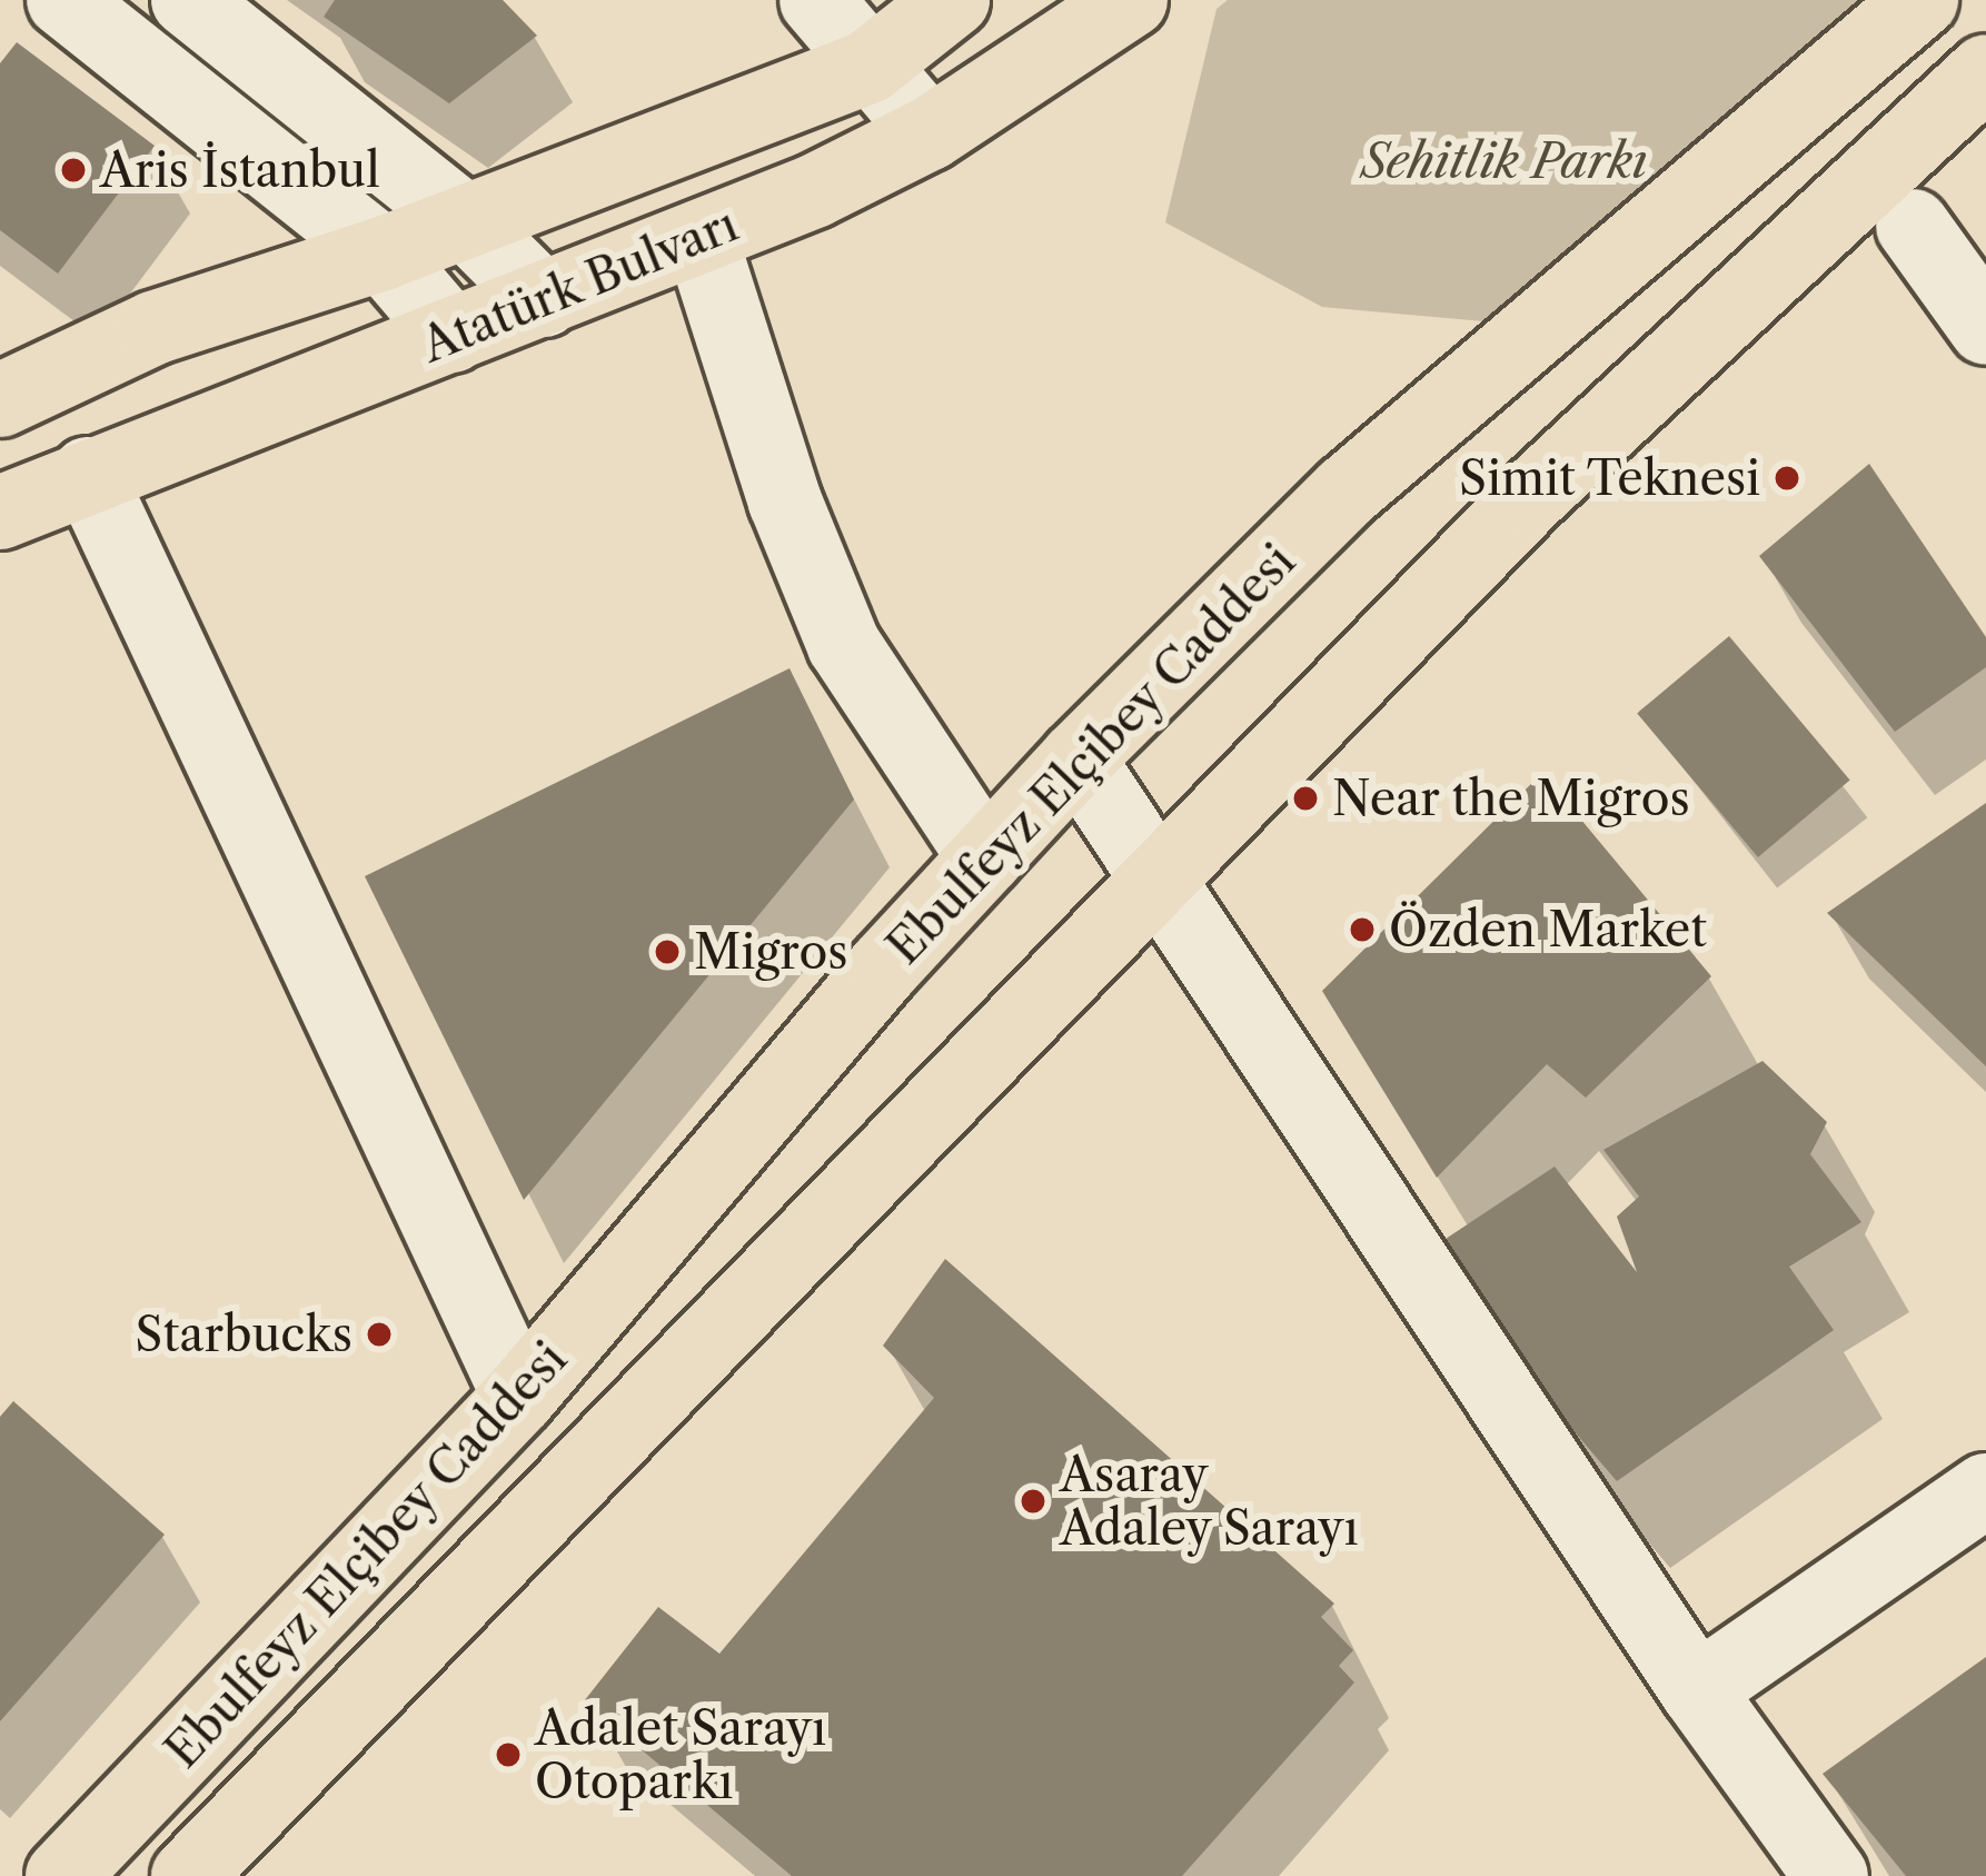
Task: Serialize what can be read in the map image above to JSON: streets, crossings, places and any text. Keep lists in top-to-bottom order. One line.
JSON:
{"streets":{"main road":["Atatürk Bulvarı","Ebulfeyz Elçibey Caddesi"]},"parks":["Sehitlik Parkı"],"places":["Aris İstanbul","Simit Teknesi","Near the Migros","Özden Market","Migros","Starbucks","Asaray Adaley Sarayı","Adalet Sarayı Otoparkı"]}
